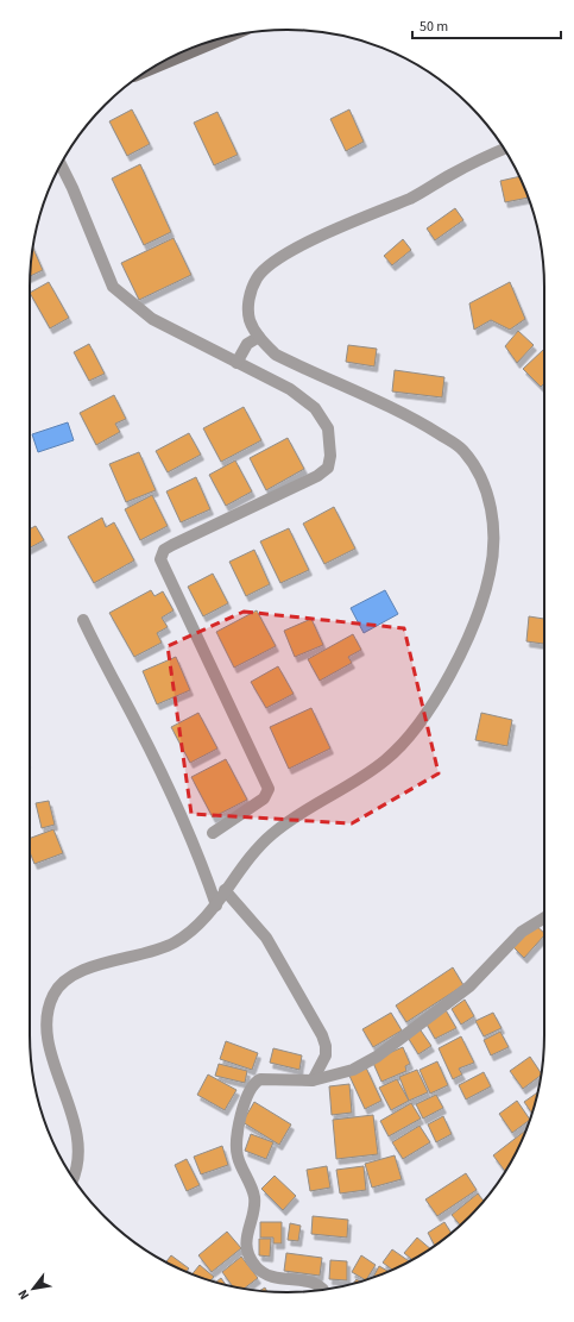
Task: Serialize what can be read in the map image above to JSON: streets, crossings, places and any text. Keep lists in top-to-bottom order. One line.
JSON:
{"scale_bar":"50 m","north":"bottom left"}
